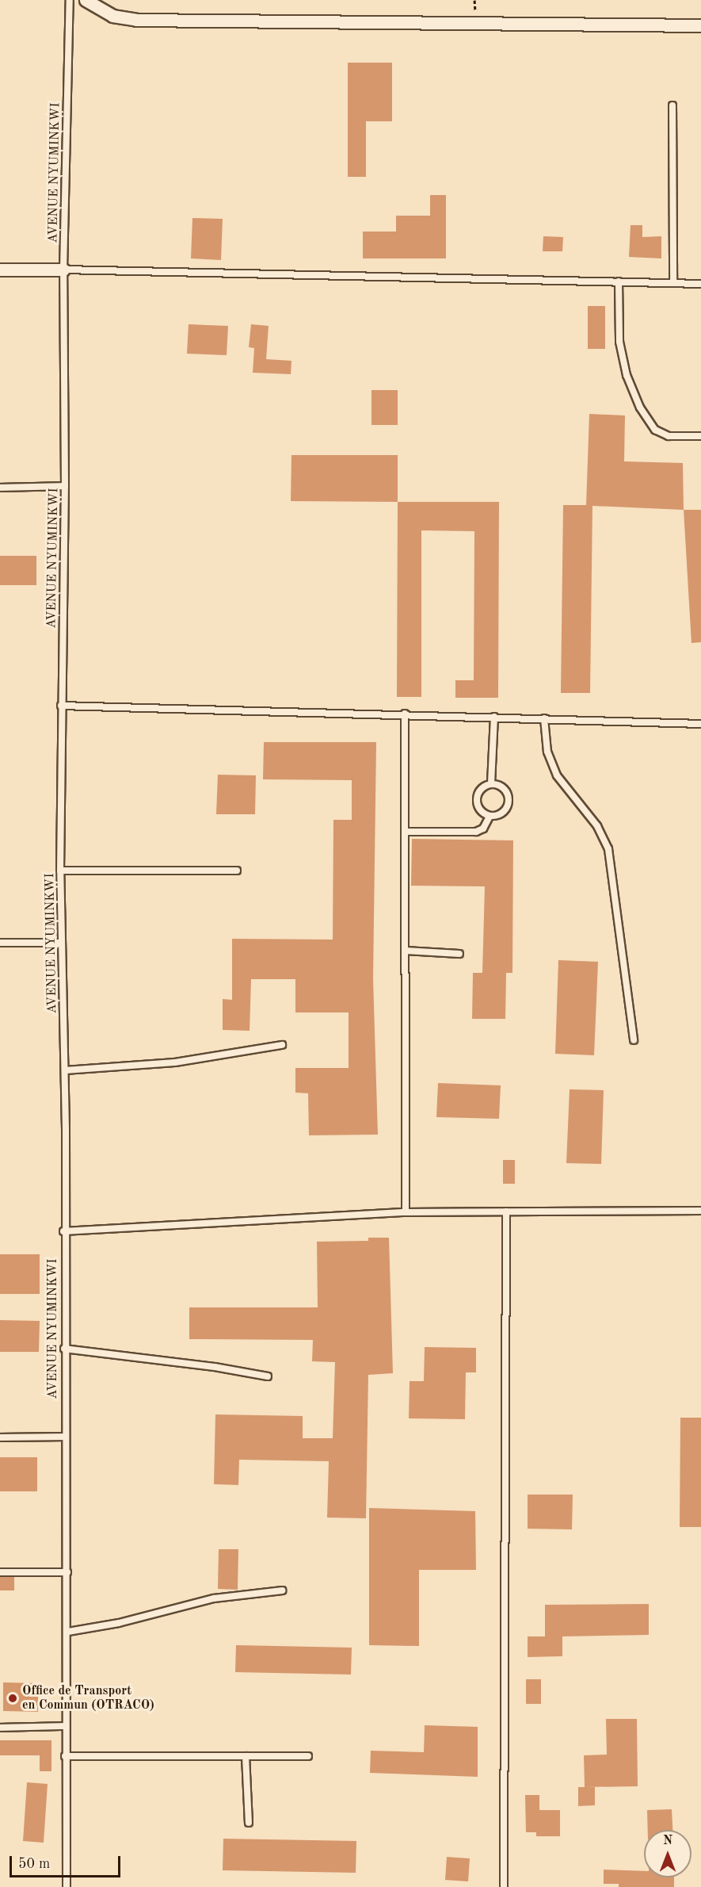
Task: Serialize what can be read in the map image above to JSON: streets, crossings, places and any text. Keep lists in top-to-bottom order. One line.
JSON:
{"streets":{"lane":["AVENUE NYUMINKWI"]},"places":["Office de Transport en Commun (OTRACO)"],"scale_bar":"50 m","north":"top"}
